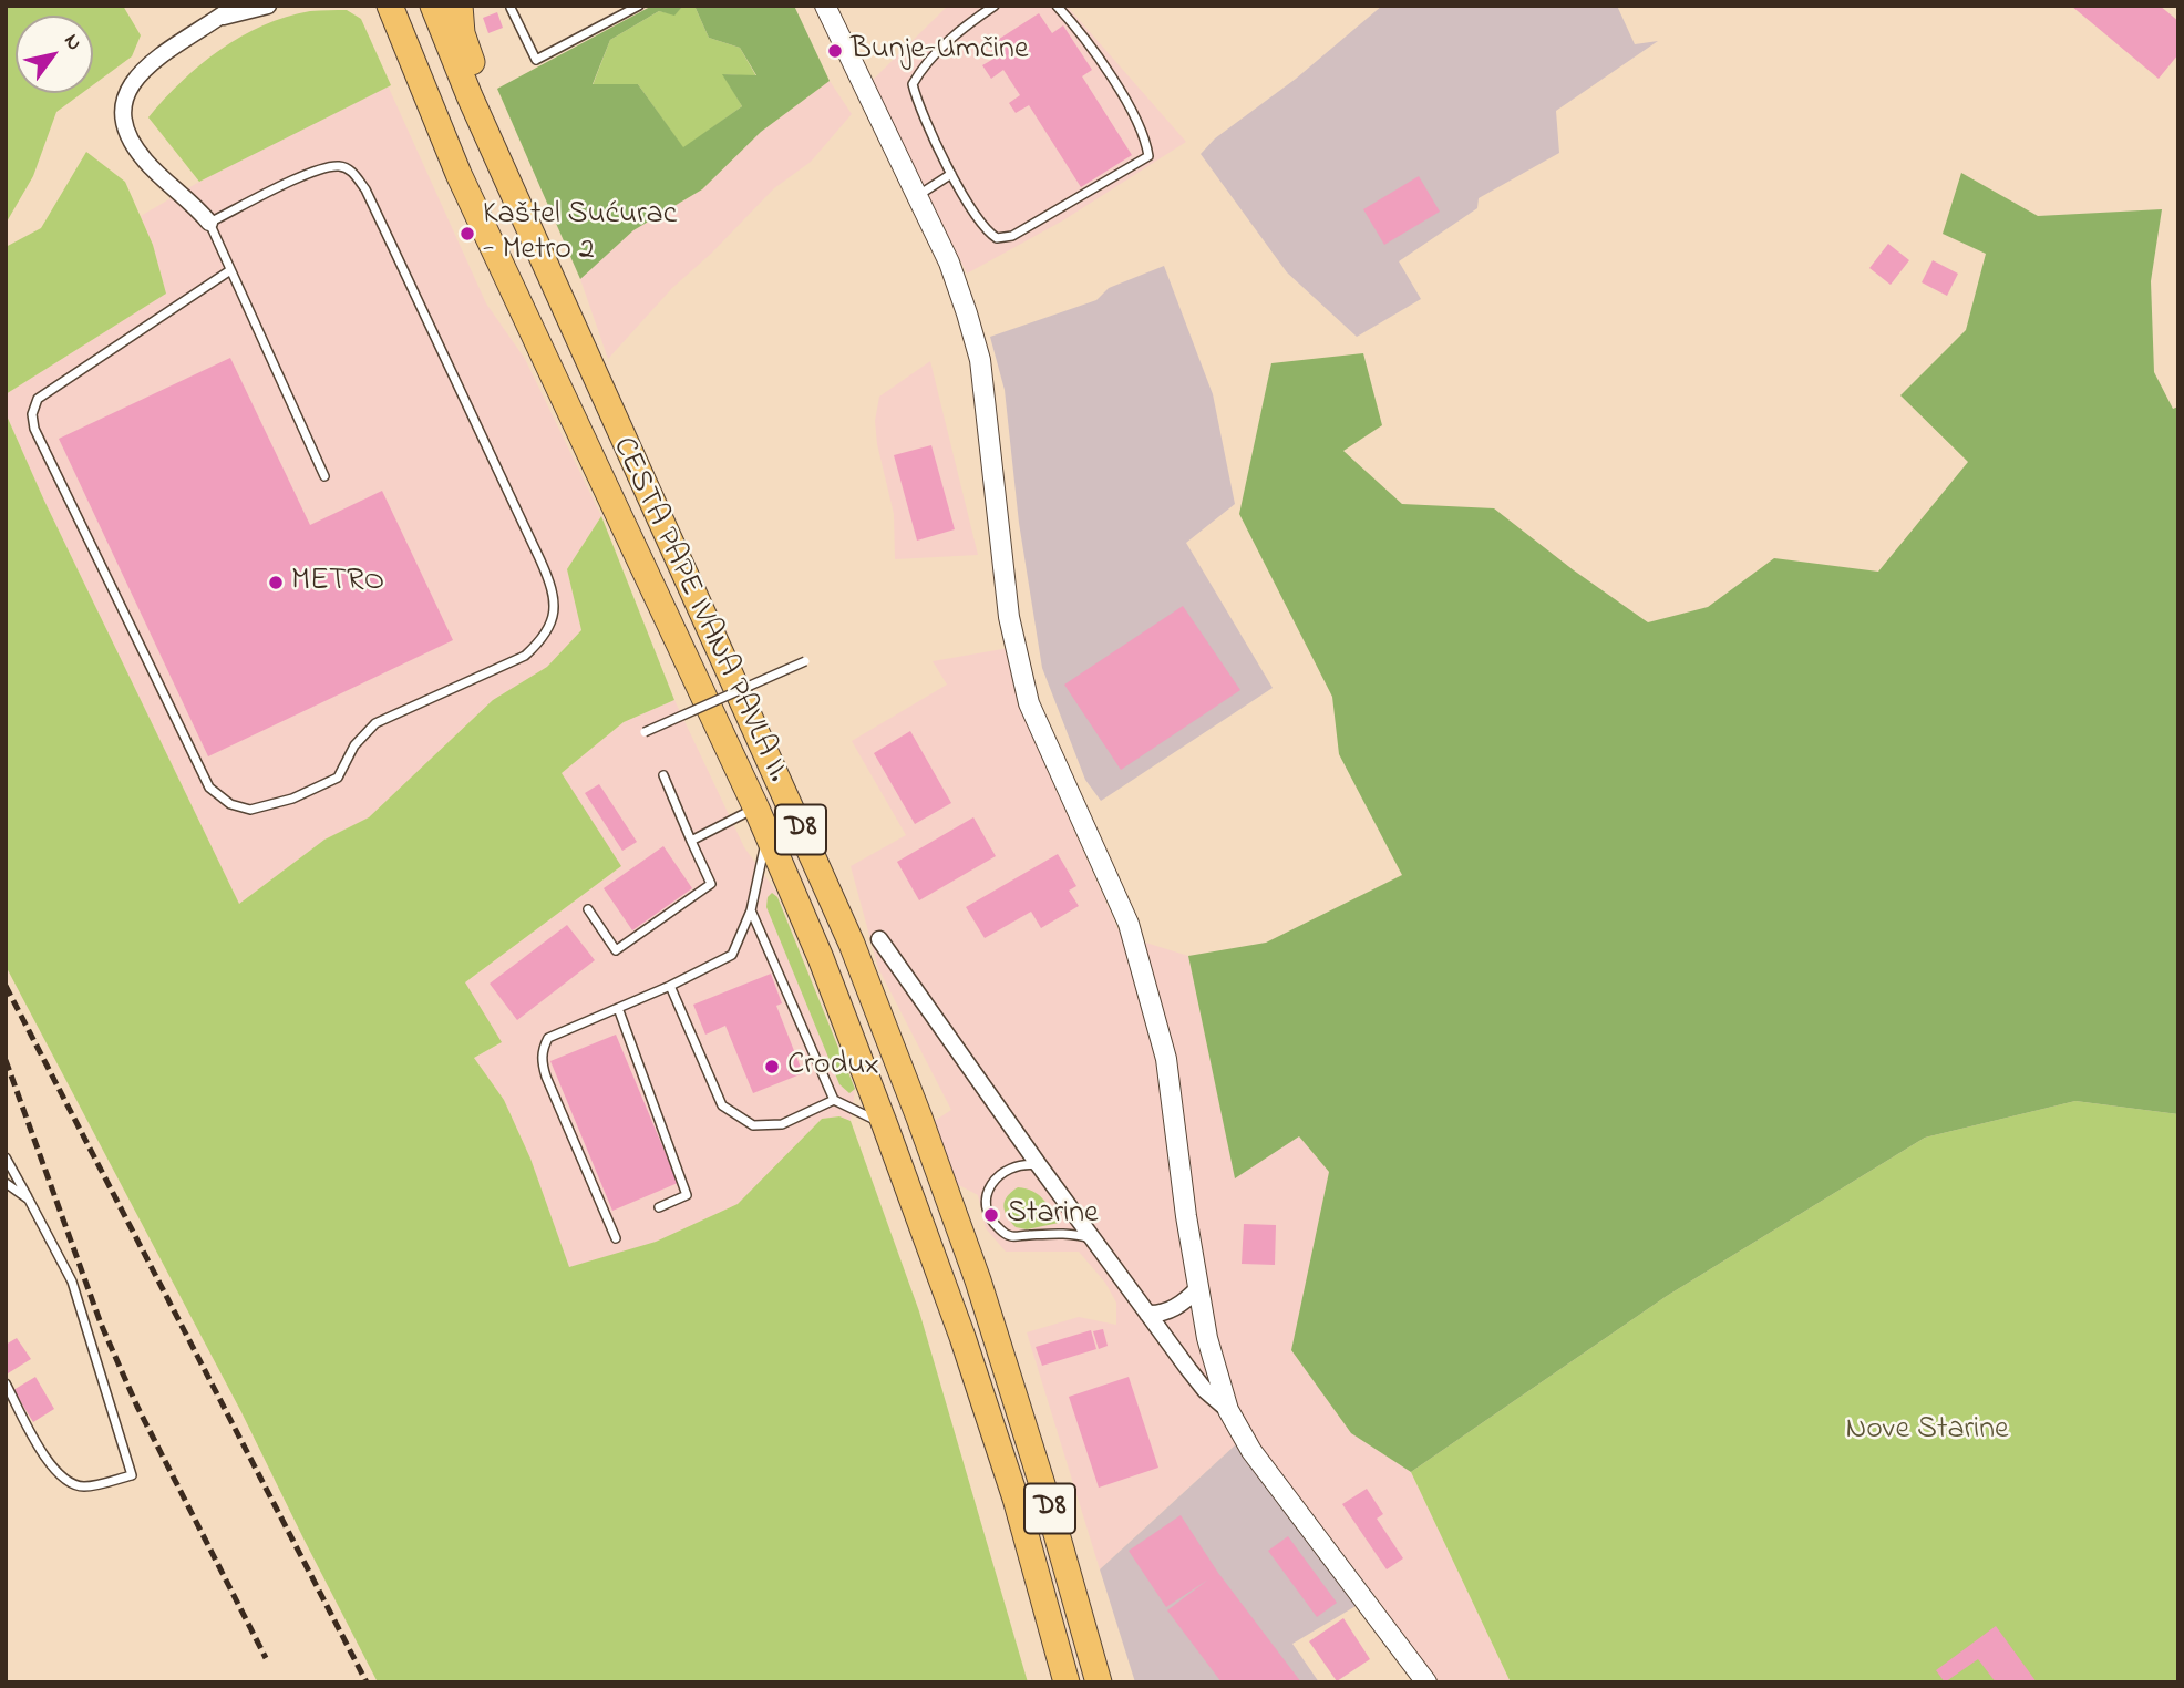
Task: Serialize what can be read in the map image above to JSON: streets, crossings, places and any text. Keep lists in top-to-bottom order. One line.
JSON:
{"streets":{"highway":["CESTA PAPE IVANA PAVLA II.","D8"]},"parks":["Nove Starine"],"places":["Bunje-Umčine","Kaštel Sućurac - Metro 2","METRO","Crodux","Starine"],"north":"top right"}
